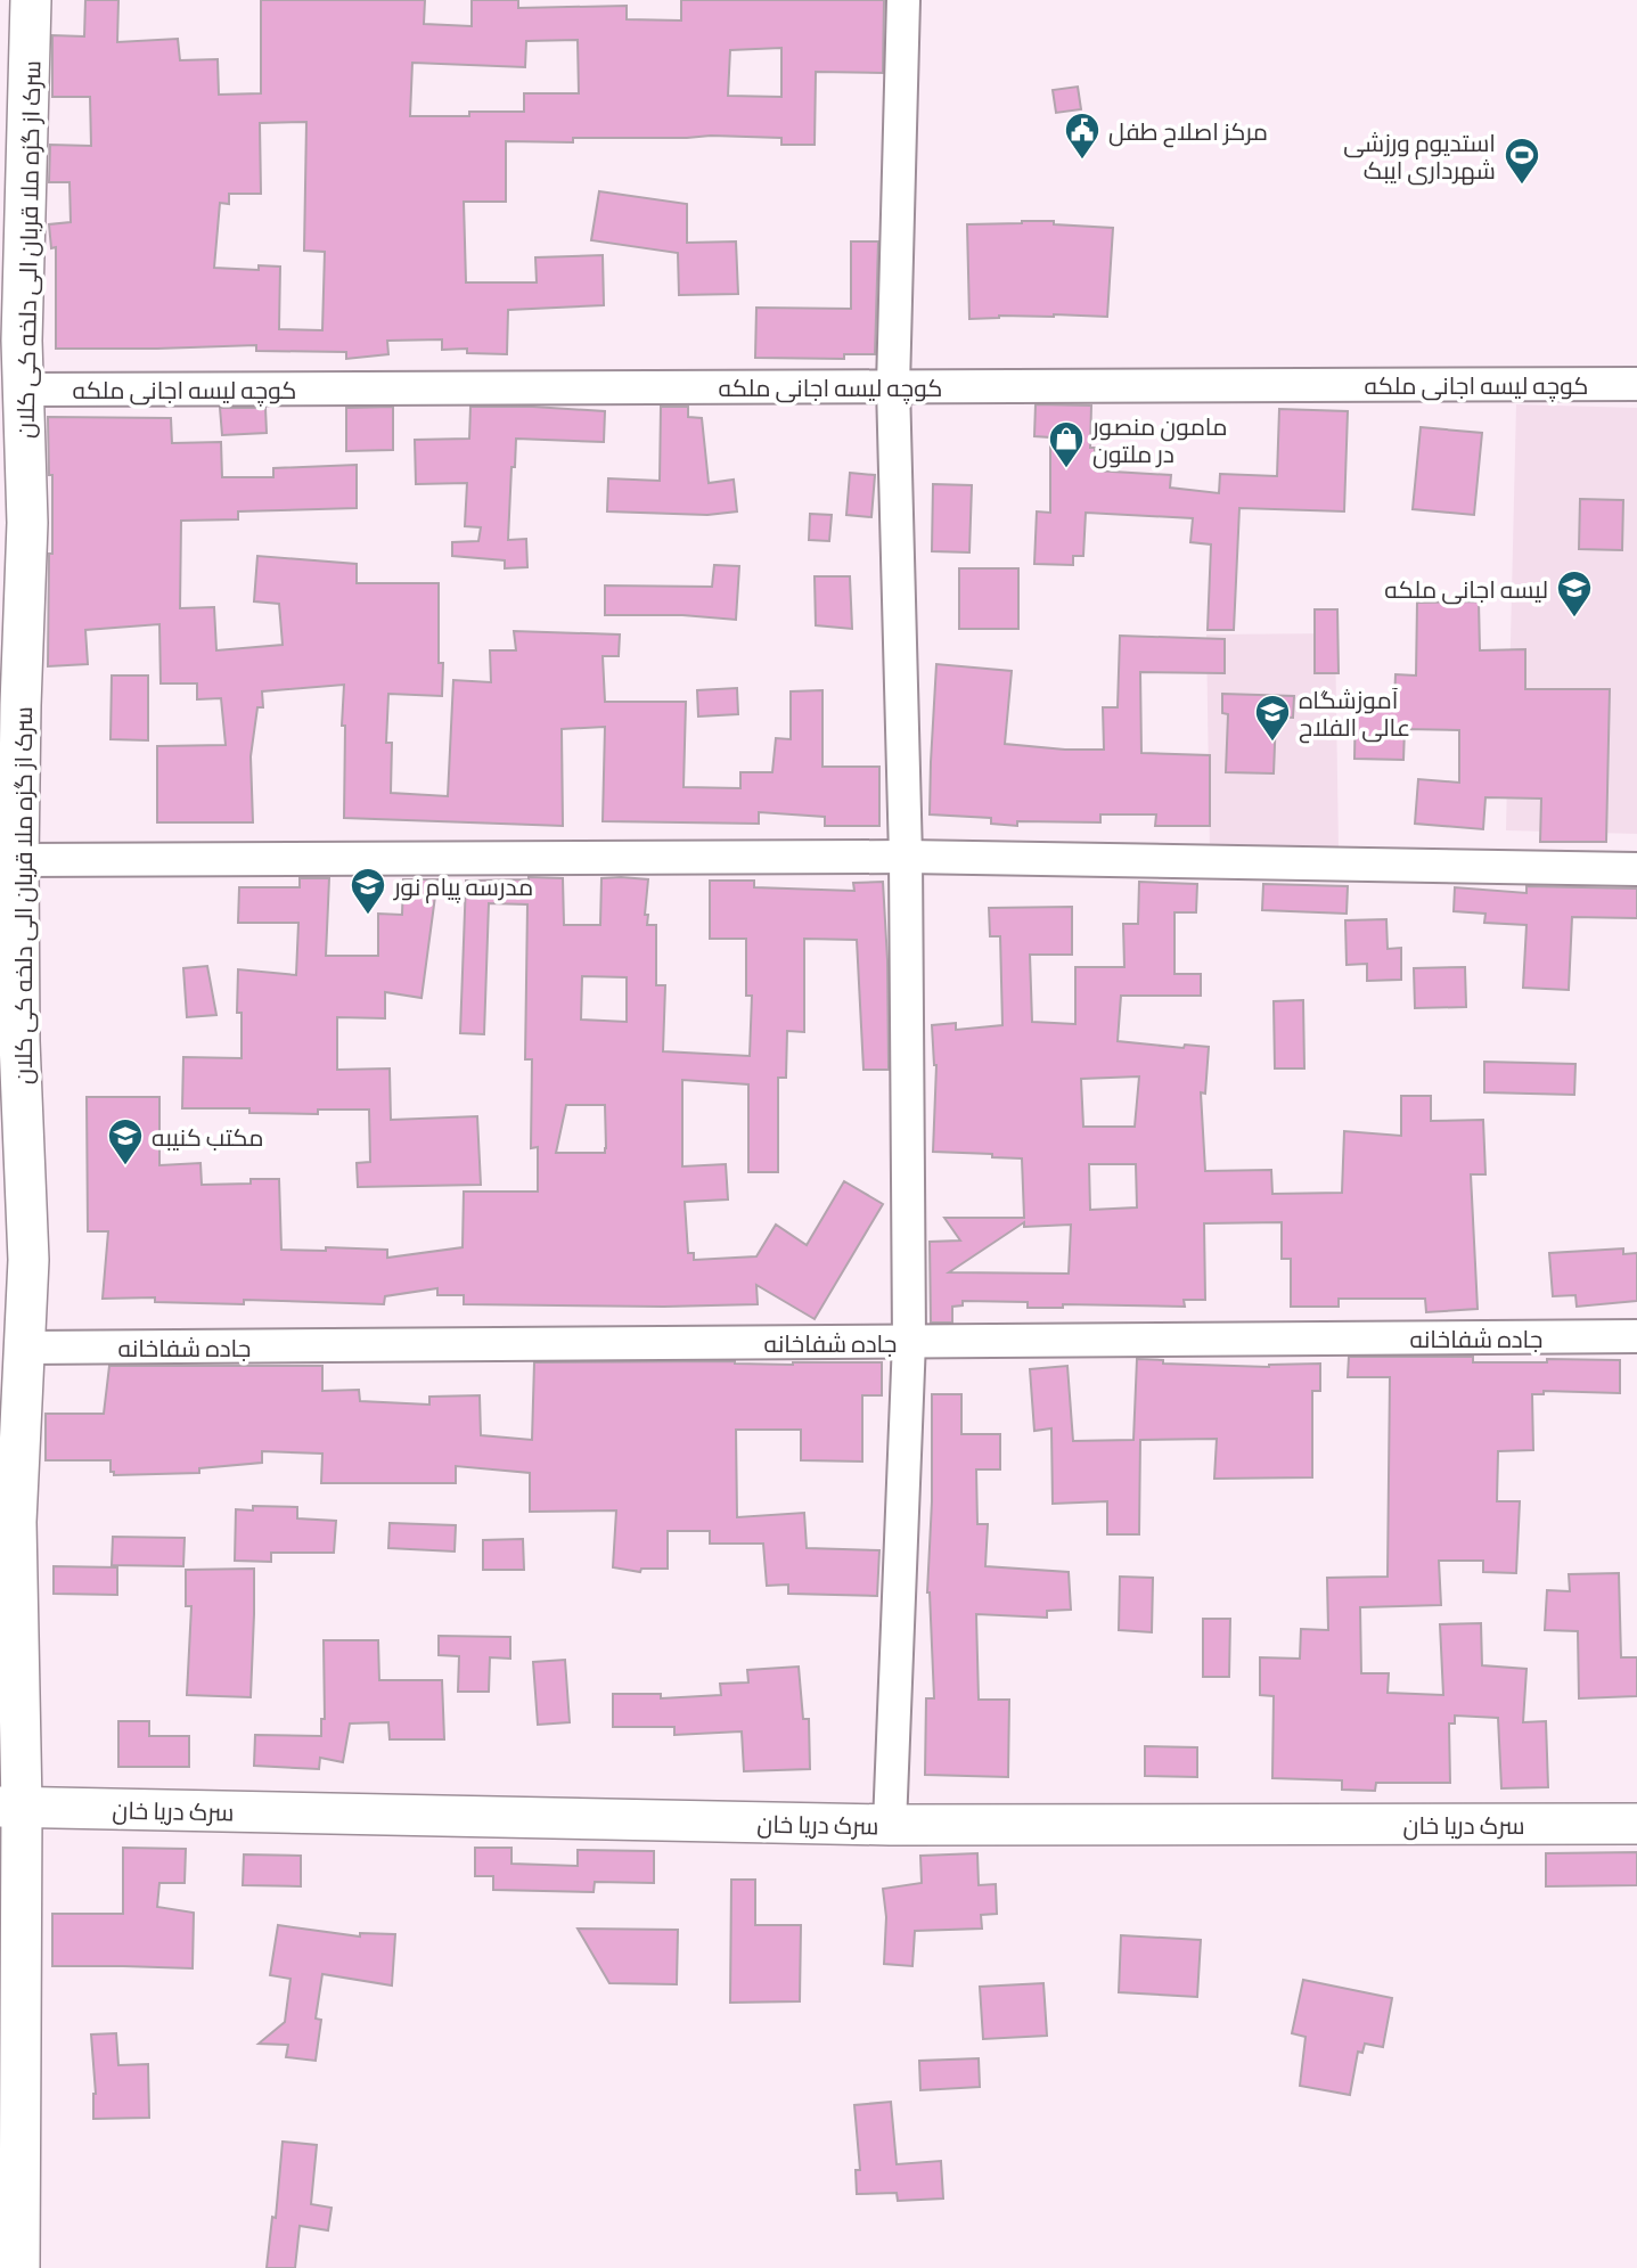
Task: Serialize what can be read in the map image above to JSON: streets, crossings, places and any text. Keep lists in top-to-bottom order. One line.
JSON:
{"streets":{"street":["سرک از گزه ملا قربان الی دلخه کی کلان","کوچه لیسه اجانی ملکه","جاده شفاخانه","سرک دریا خان"]},"crossings":[["سرک از گزه ملا قربان الی دلخه کی کلان","کوچه لیسه اجانی ملکه"],["سرک از گزه ملا قربان الی دلخه کی کلان","جاده شفاخانه"],["سرک از گزه ملا قربان الی دلخه کی کلان","سرک دریا خان"]],"places":{"public building":["مرکز اصلاح طفل"],"sports":["استدیوم ورزشی شهرداری ایبک"],"shop":["مامون منصور در ملتون"],"school or university":["لیسه اجانی ملکه","آموزشگاه عالی الفلاح","مدرسه پیام نور","مکتب کنیبه"]}}
